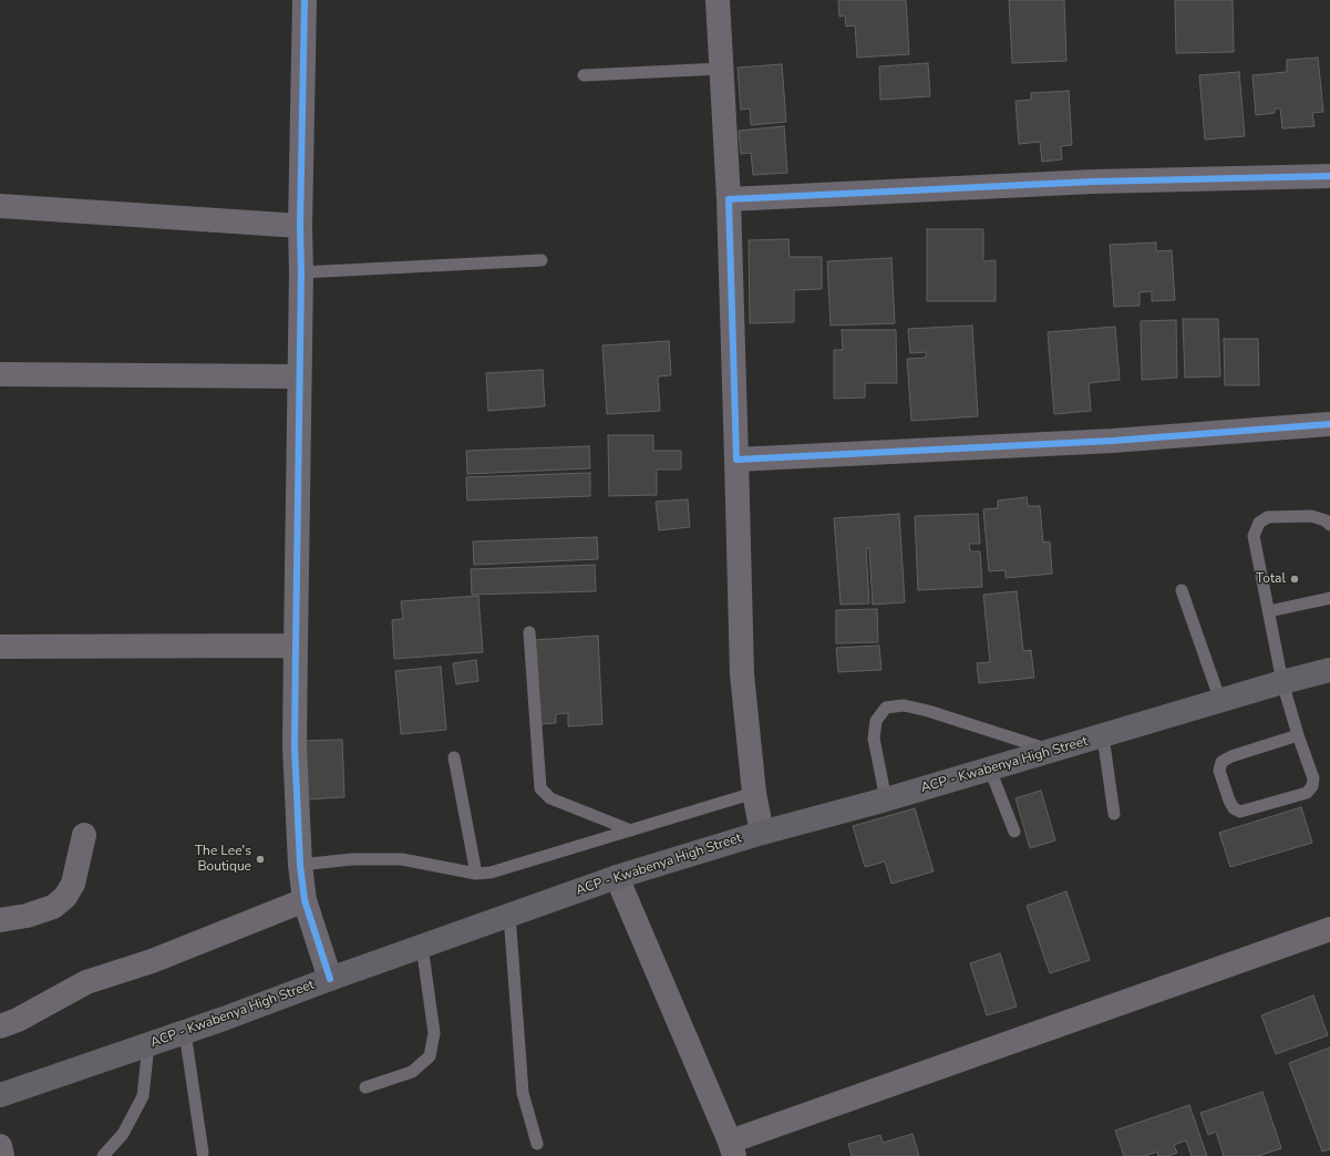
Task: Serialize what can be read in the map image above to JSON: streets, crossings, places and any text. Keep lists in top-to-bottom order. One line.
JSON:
{"streets":{"main road":["ACP - Kwabenya High Street"]},"places":["Total","The Lee's Boutique"]}
